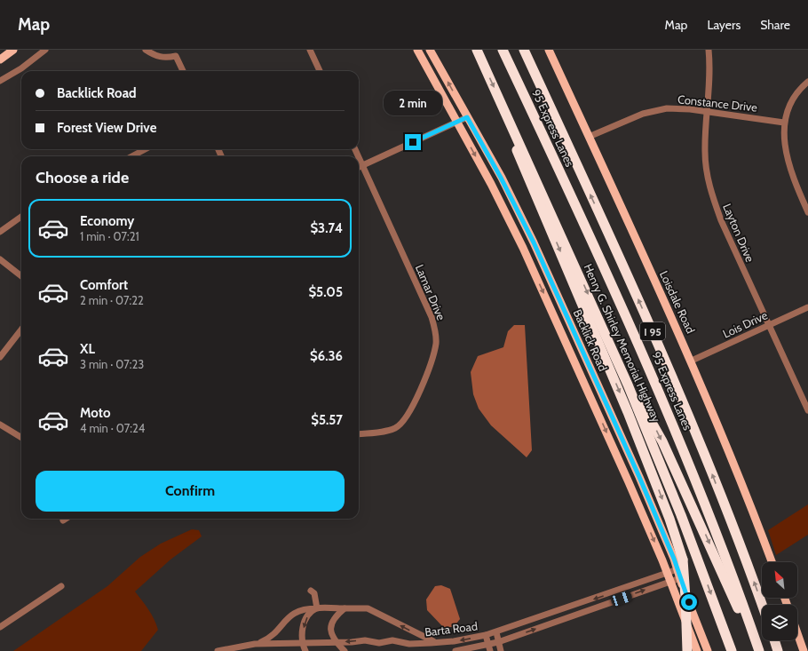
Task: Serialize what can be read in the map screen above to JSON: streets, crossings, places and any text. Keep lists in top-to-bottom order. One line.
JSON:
{"streets":{"highway":["95 Express Lanes","I 95","Henry G. Shirley Memorial Highway"],"main road":["Loisdale Road","Backlick Road"],"street":["Constance Drive","Layton Drive","Lamar Drive","Lois Drive","Barta Road"]},"crossings":[["Constance Drive","Layton Drive"],["Constance Drive","Loisdale Road"],["Layton Drive","Lois Drive"],["Loisdale Road","Lois Drive"],["Backlick Road","Barta Road"]],"north":"top left","page":{"header":"Map","nav":["Map","Layers","Share"],"banner":["Backlick Road","Forest View Drive"],"bubble":"2 min","heading":"Choose a ride","list":[{"name":"Economy","note":"1 min · 07:21","value":"$3.74"},{"name":"Comfort","note":"2 min · 07:22","value":"$5.05"},{"name":"XL","note":"3 min · 07:23","value":"$6.36"},{"name":"Moto","note":"4 min · 07:24","value":"$5.57"}],"buttons":"Confirm"}}
